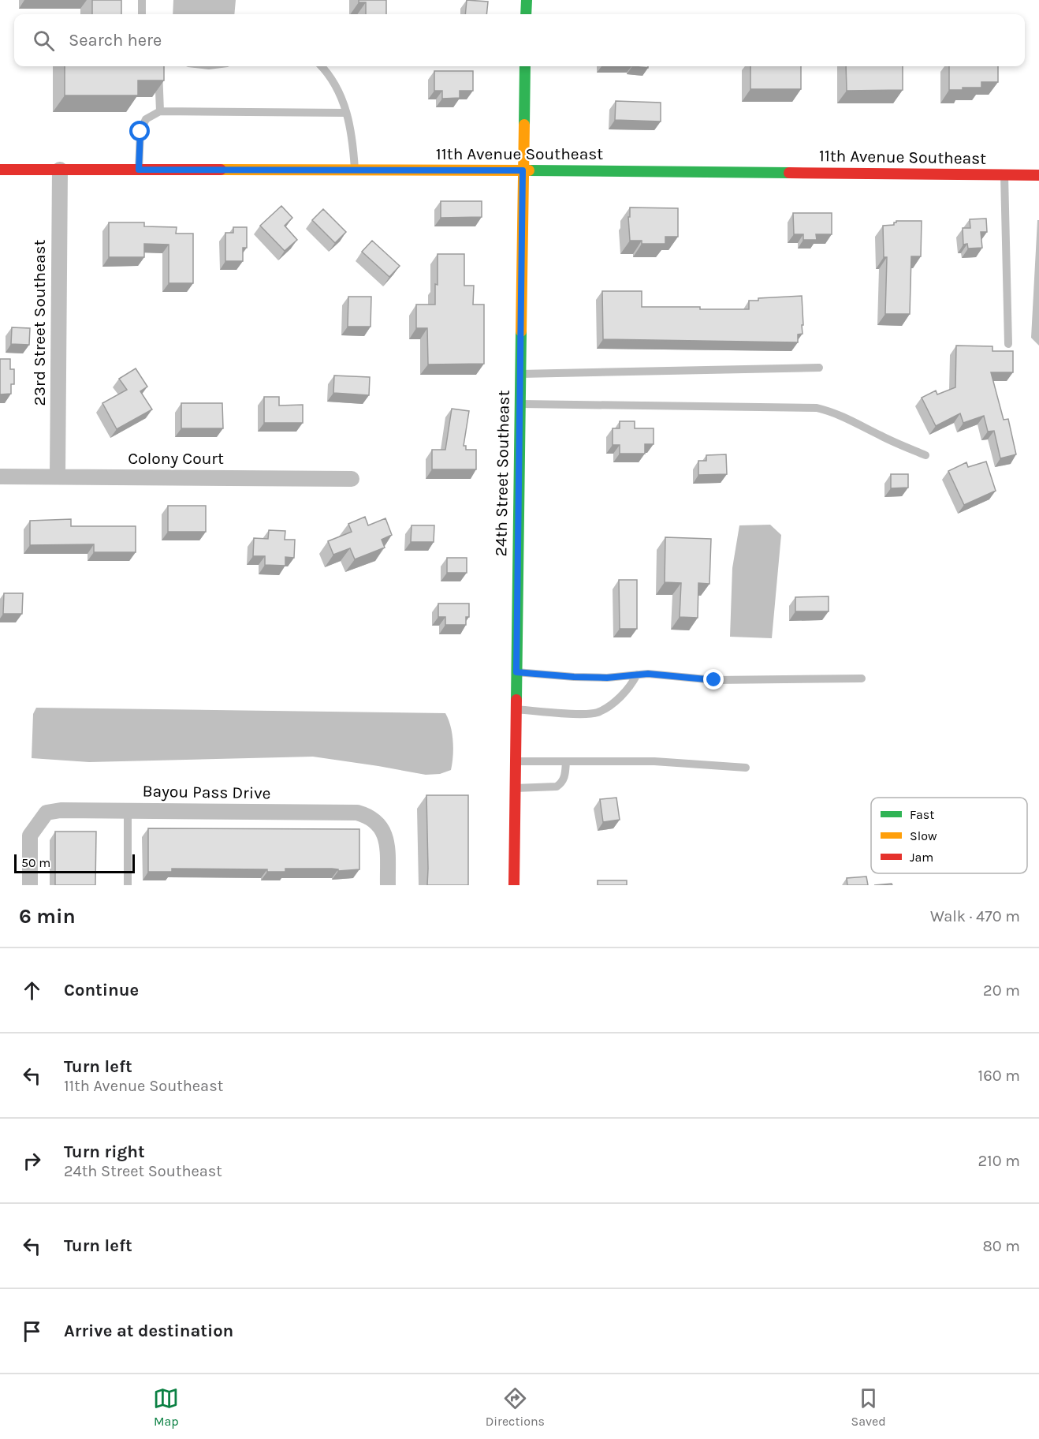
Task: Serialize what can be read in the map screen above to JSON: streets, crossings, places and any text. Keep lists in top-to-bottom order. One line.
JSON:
{"streets":{"street":["11th Avenue Southeast","23rd Street Southeast","Colony Court","24th Street Southeast","Bayou Pass Drive"]},"crossings":[["11th Avenue Southeast","23rd Street Southeast"],["11th Avenue Southeast","24th Street Southeast"],["23rd Street Southeast","Colony Court"]],"legend":["Fast","Slow","Jam"],"scale_bar":"50 m","page":{"search":"Search here","scale":"50 m","heading":["6 min","Walk · 470 m"],"list":[["Continue","20 m"],["Turn left","11th Avenue Southeast","160 m"],["Turn right","24th Street Southeast","210 m"],["Turn left","80 m"],"Arrive at destination"],"nav":["Map","Directions","Saved"]}}
